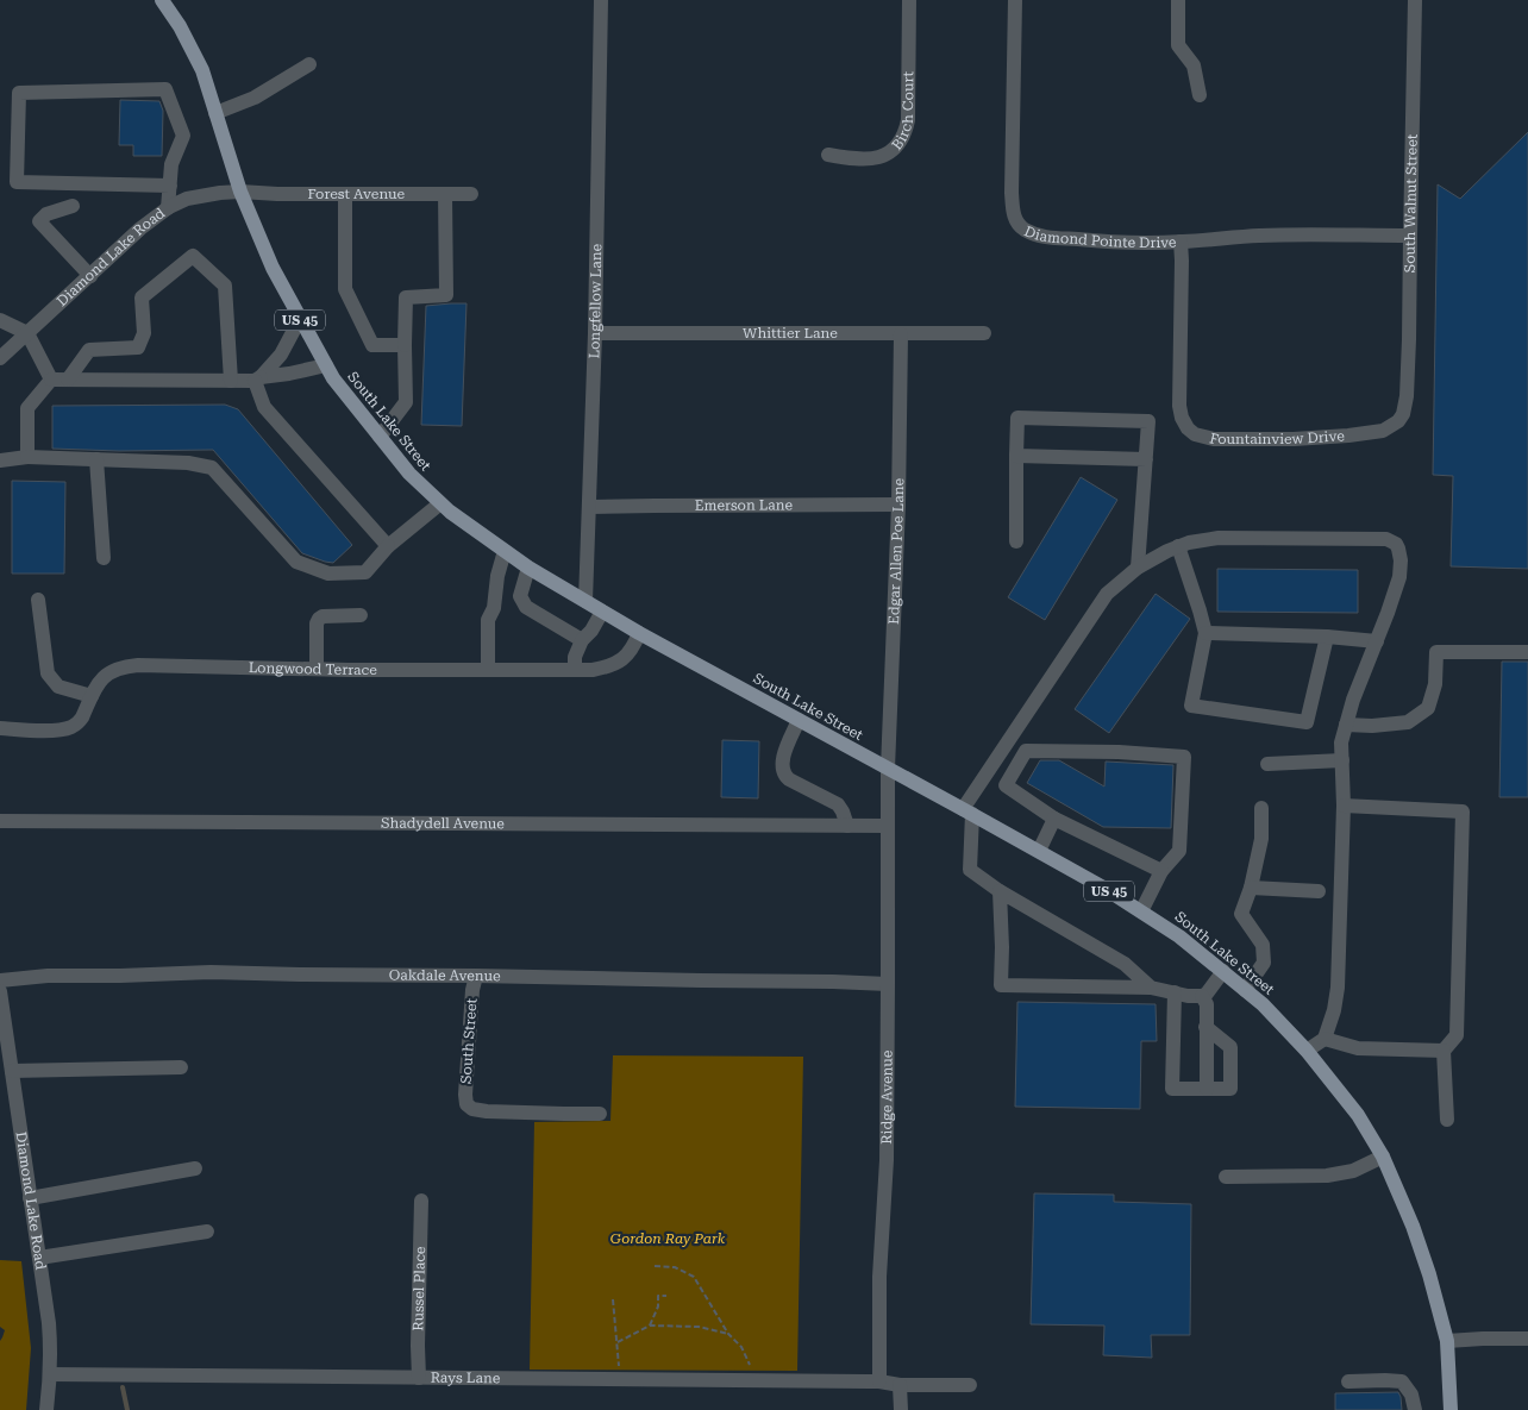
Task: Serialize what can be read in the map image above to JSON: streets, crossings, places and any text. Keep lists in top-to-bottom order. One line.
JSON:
{"streets":{"main road":["US 45","South Lake Street"],"street":["Birch Court","Forest Avenue","South Walnut Street","Diamond Pointe Drive","Diamond Lake Road","Longfellow Lane","Whittier Lane","Fountainview Drive","Emerson Lane","Edgar Allen Poe Lane","Longwood Terrace","Shadydell Avenue","Oakdale Avenue","South Street","Ridge Avenue","Russel Place","Rays Lane"]},"crossings":[["Forest Avenue","Diamond Lake Road"],["Forest Avenue","South Lake Street"],["South Walnut Street","Diamond Pointe Drive"],["South Walnut Street","Fountainview Drive"],["Diamond Pointe Drive","Fountainview Drive"],["Diamond Lake Road","South Lake Street"],["Diamond Lake Road","Rays Lane"],["Longfellow Lane","Whittier Lane"],["Longfellow Lane","South Lake Street"],["Longfellow Lane","Emerson Lane"],["Whittier Lane","Edgar Allen Poe Lane"],["South Lake Street","Edgar Allen Poe Lane"],["South Lake Street","Longwood Terrace"],["South Lake Street","Ridge Avenue"],["Emerson Lane","Edgar Allen Poe Lane"],["Edgar Allen Poe Lane","Ridge Avenue"],["Shadydell Avenue","Ridge Avenue"],["Oakdale Avenue","South Street"],["Oakdale Avenue","Ridge Avenue"],["Ridge Avenue","Rays Lane"],["Russel Place","Rays Lane"]],"parks":["Gordon Ray Park"]}
